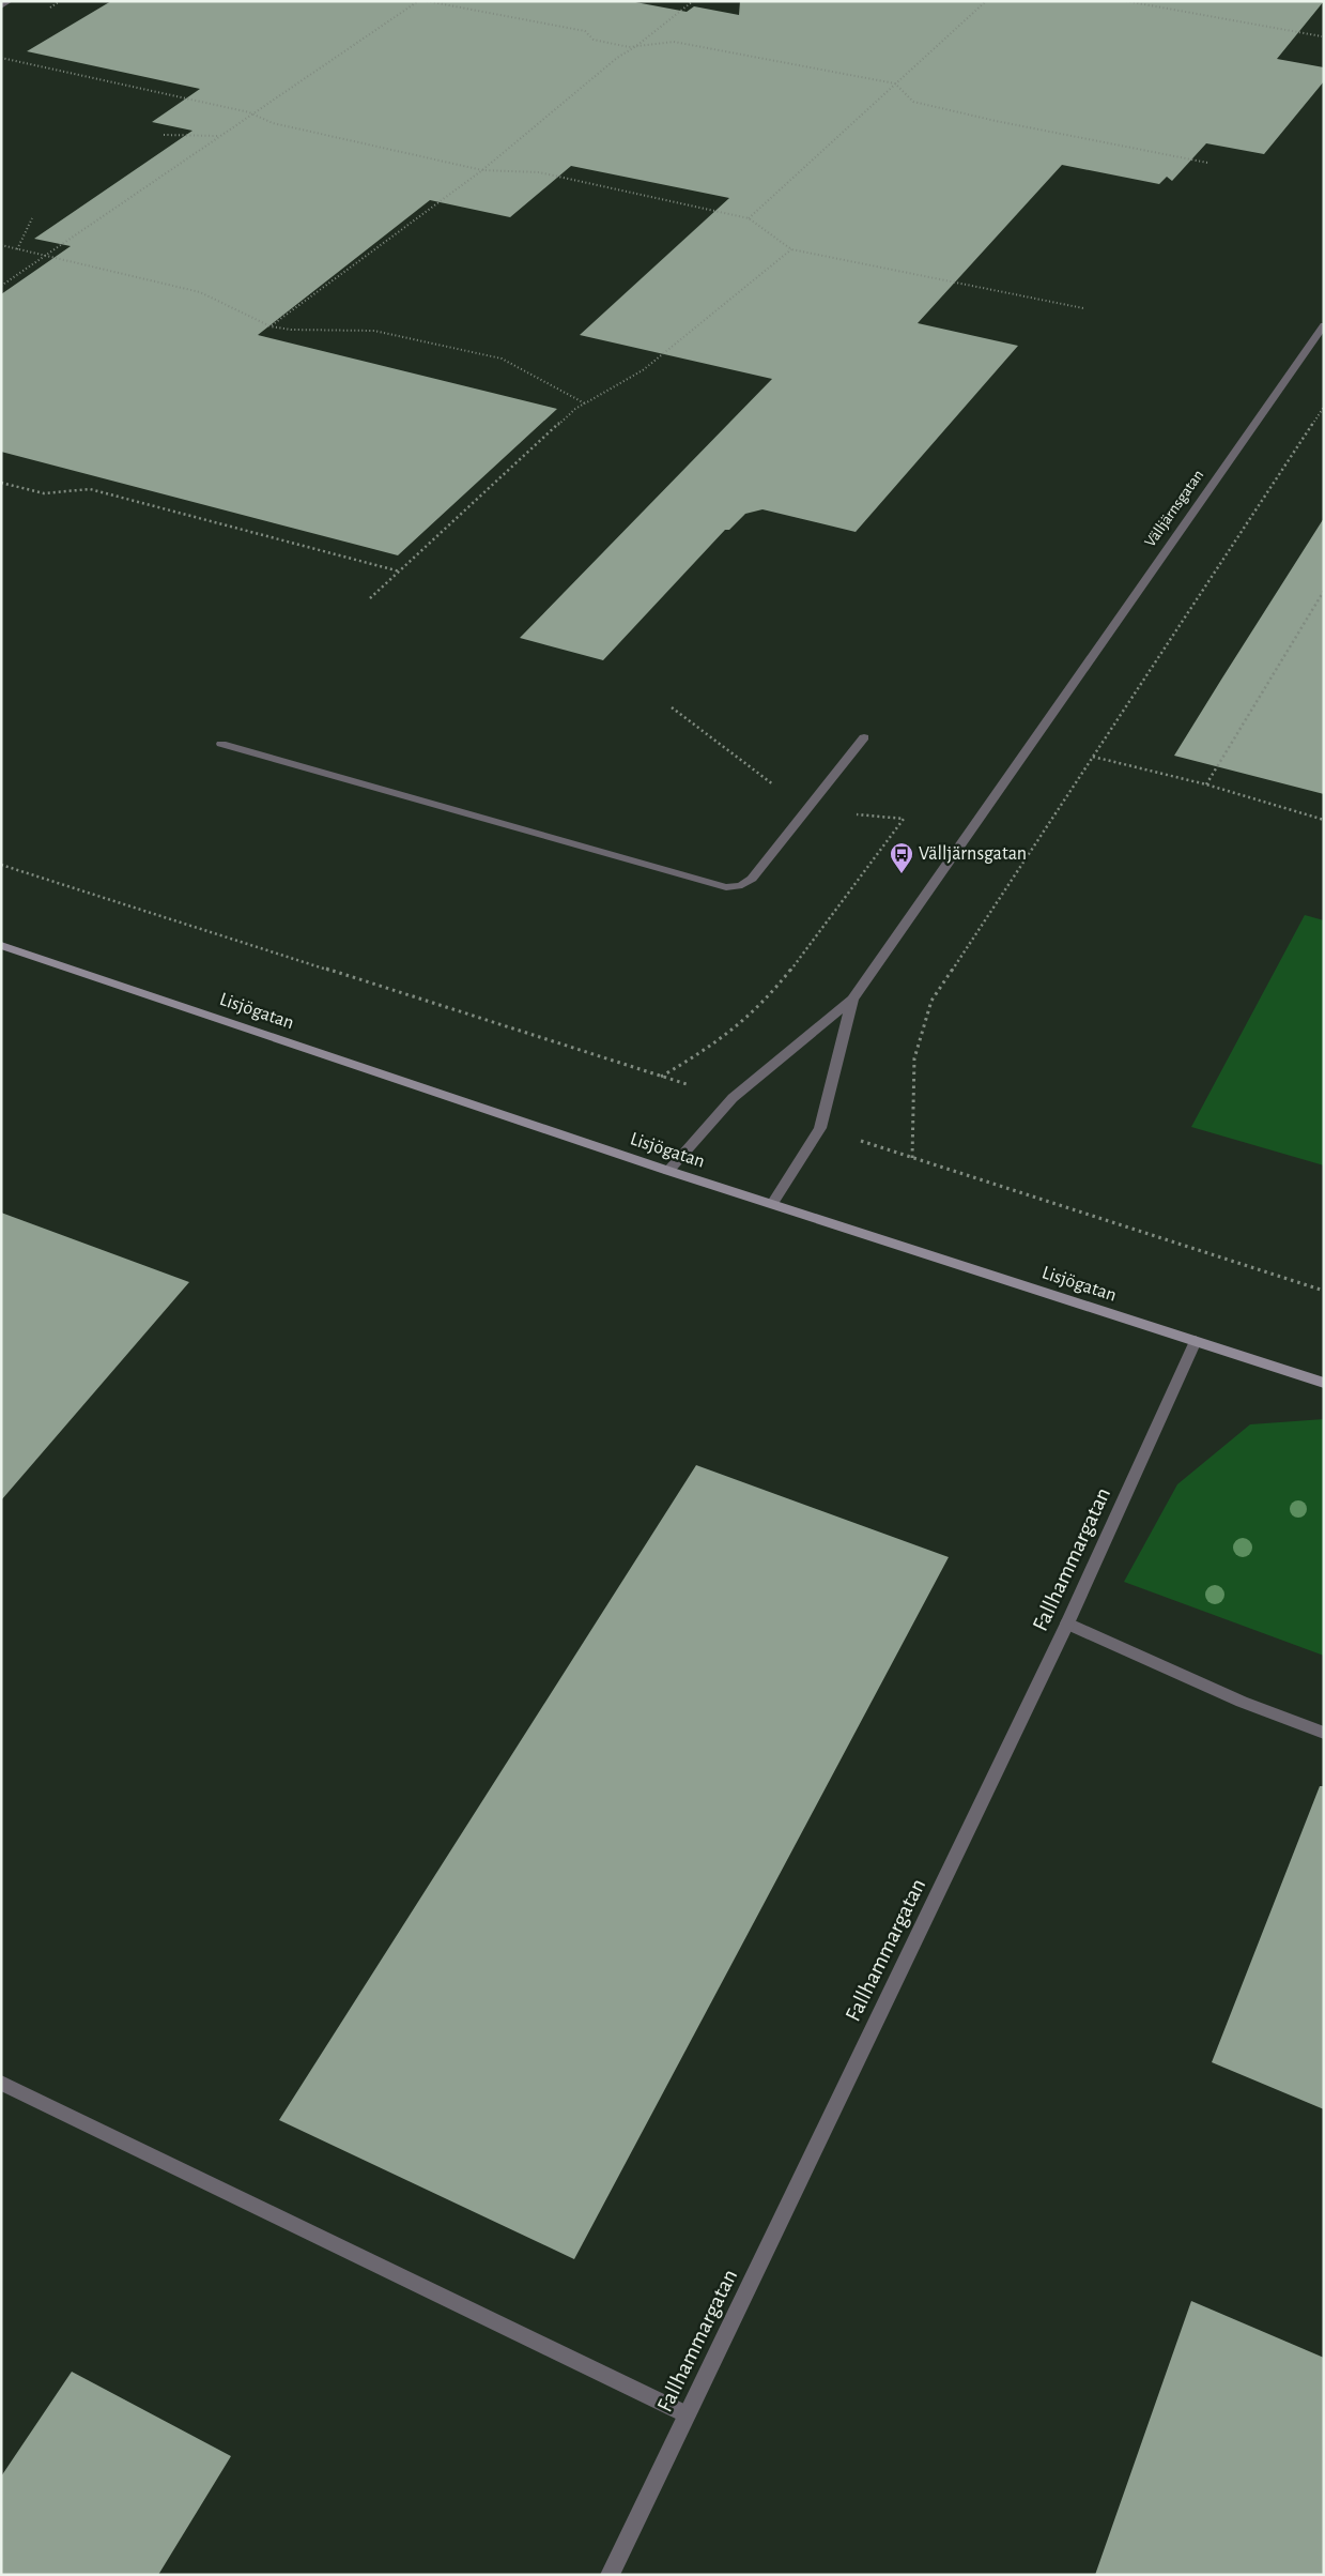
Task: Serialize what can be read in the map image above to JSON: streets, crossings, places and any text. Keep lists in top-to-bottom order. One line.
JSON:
{"streets":{"street":["Välljärnsgatan","Lisjögatan","Fallhammargatan"]},"crossings":[["Välljärnsgatan","Lisjögatan"],["Lisjögatan","Fallhammargatan"]],"places":{"bus stop":["Välljärnsgatan"]}}
